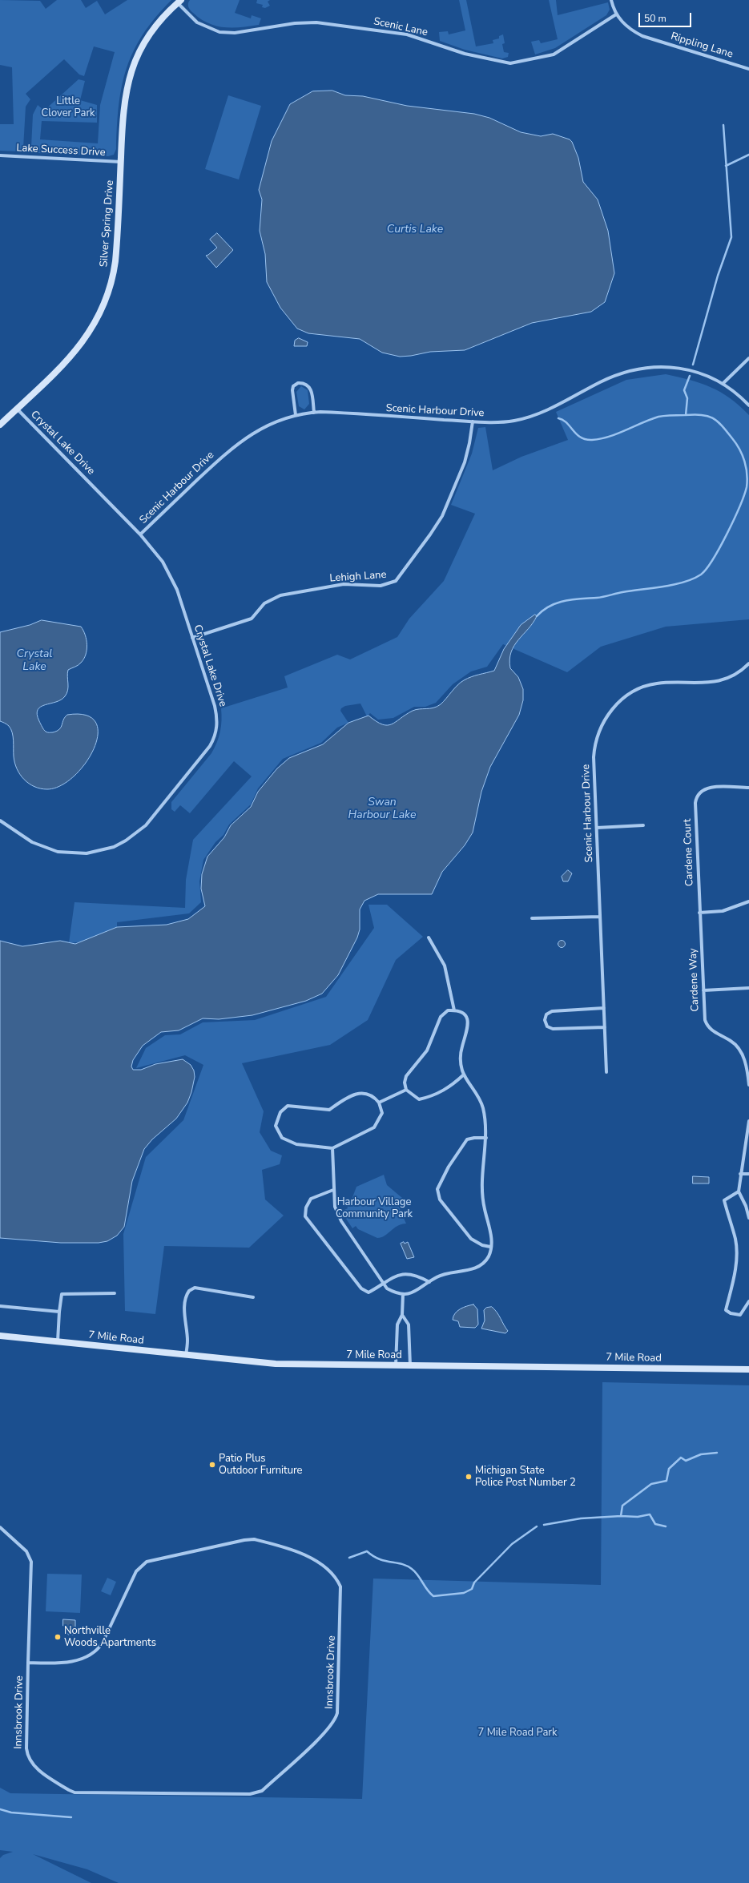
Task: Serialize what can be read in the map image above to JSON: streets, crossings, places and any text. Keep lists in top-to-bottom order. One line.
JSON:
{"streets":{"street":["Scenic Lane","Rippling Lane","Lake Success Drive","Silver Spring Drive","Scenic Harbour Drive","Crystal Lake Drive","Lehigh Lane","Cardene Court","Cardene Way","7 Mile Road","Innsbrook Drive"]},"crossings":[["Scenic Lane","Rippling Lane"],["Scenic Lane","Silver Spring Drive"],["Lake Success Drive","Silver Spring Drive"],["Silver Spring Drive","Crystal Lake Drive"],["Scenic Harbour Drive","Crystal Lake Drive"],["Scenic Harbour Drive","Lehigh Lane"],["Crystal Lake Drive","Lehigh Lane"],["Cardene Court","Cardene Way"]],"water":["Curtis Lake","Crystal Lake","Swan Harbour Lake"],"parks":["Little Clover Park","Harbour Village Community Park","7 Mile Road Park"],"places":["Patio Plus Outdoor Furniture","Michigan State Police Post Number 2","Northville Woods Apartments"],"scale_bar":"50 m"}
